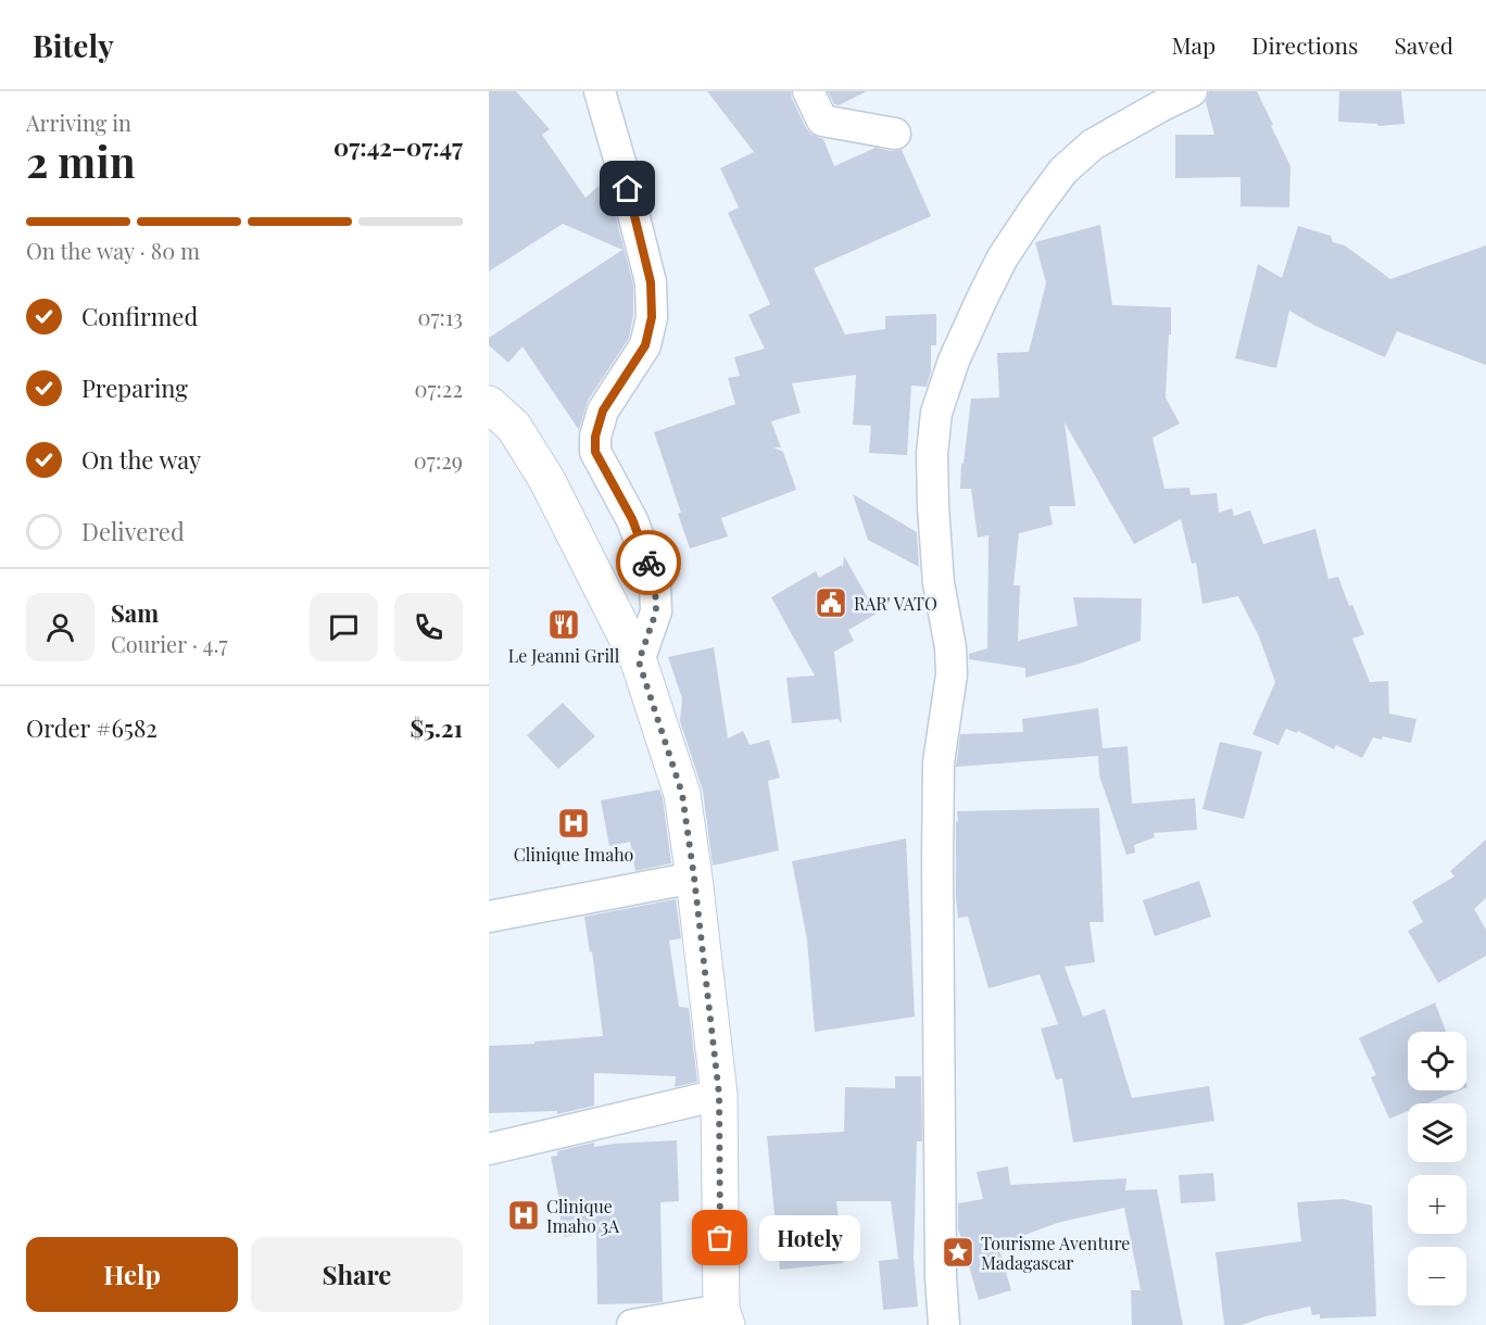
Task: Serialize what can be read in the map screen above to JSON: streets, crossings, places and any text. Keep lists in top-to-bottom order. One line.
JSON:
{"places":{"public building":["RAR' VATO"],"restaurant":["Le Jeanni Grill"],"hospital":["Clinique Imaho","Clinique Imaho 3A"],"other":["Hotely"],"place":["Tourisme Aventure Madagascar"]},"page":{"header":"Bitely","nav":["Map","Directions","Saved"],"heading":["2 min","Arriving in","07:42–07:47"],"panel":["Sam","Courier · 4.7","Order #6582","$5.21"],"bar":"On the way · 80 m","list":[["Confirmed","07:13"],["Preparing","07:22"],["On the way","07:29"],"Delivered"],"map_buttons":["+","−"],"bubble":"Hotely","buttons":["Help","Share"]}}
